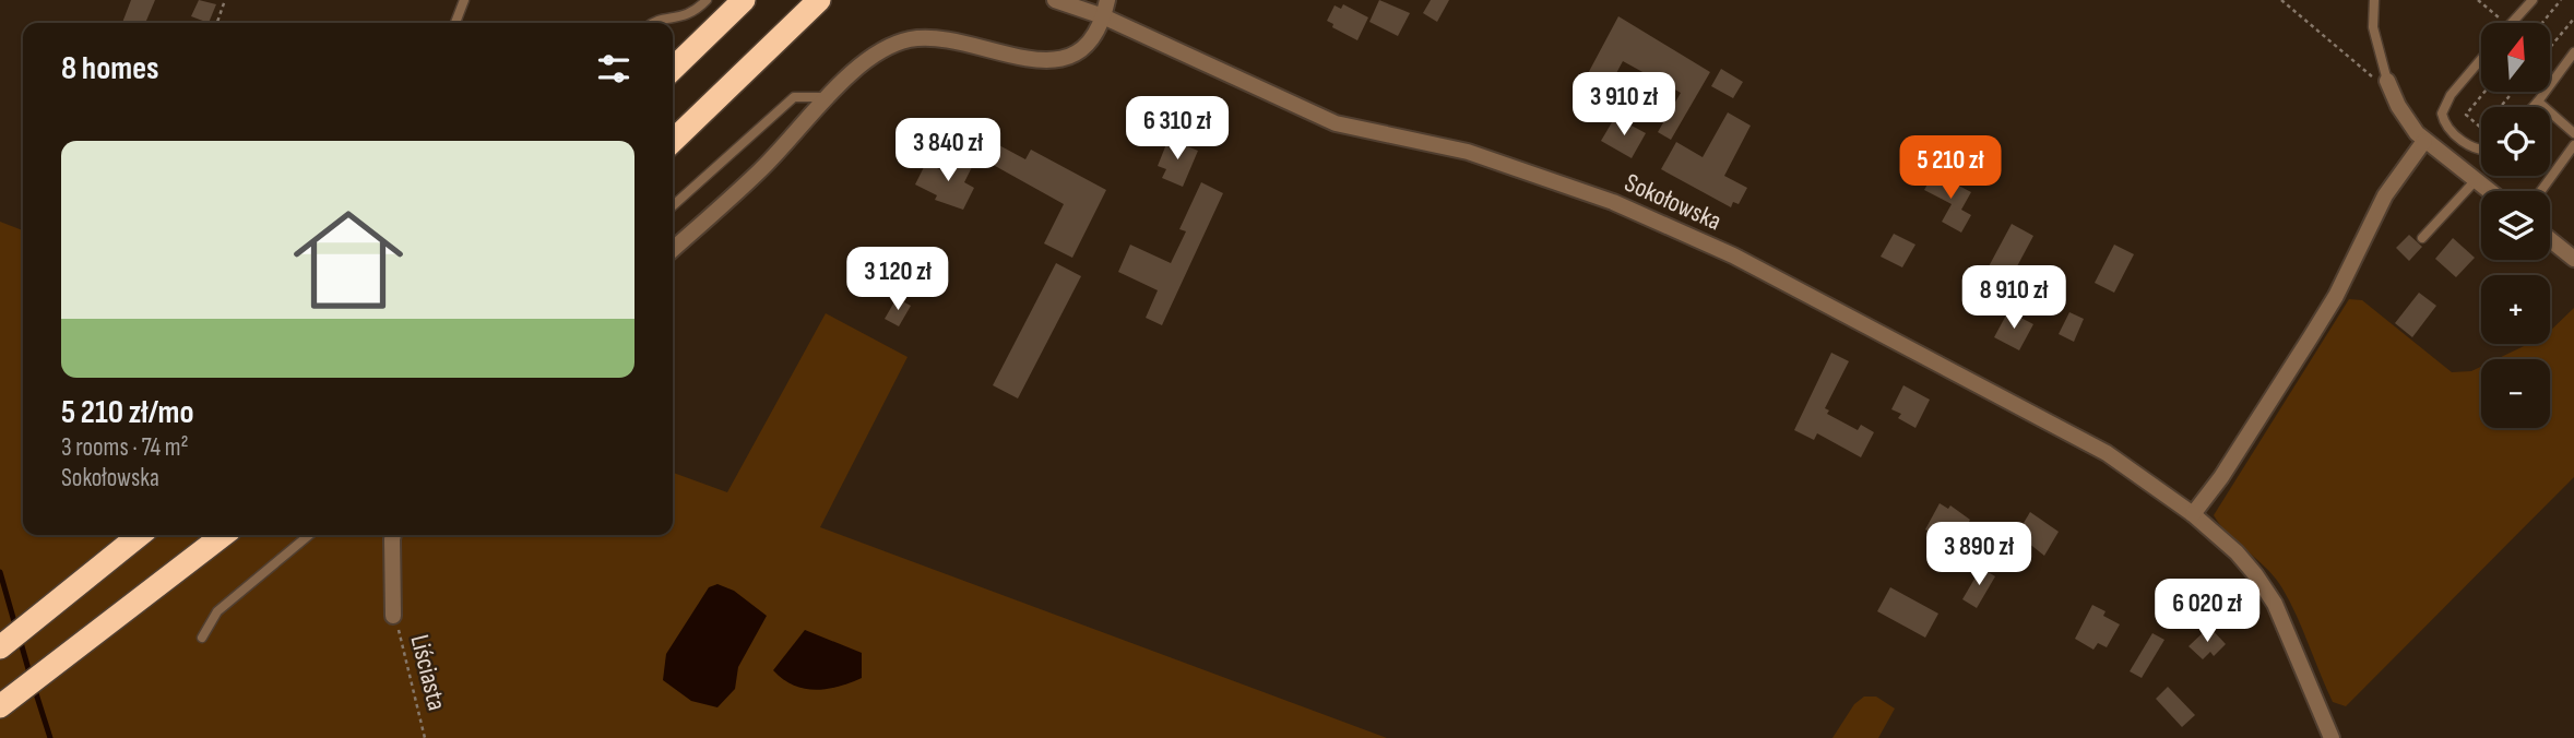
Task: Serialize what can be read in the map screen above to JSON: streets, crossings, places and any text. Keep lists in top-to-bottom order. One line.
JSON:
{"streets":{"street":["Sokołowska"],"path":["Liściasta"]},"north":"top","page":{"map_buttons":["+","−"],"heading":"8 homes","price":["3 910 zł","6 310 zł","3 840 zł","5 210 zł","3 120 zł","8 910 zł","3 890 zł","6 020 zł"],"list":[{"name":"5 210 zł/mo","note":"3 rooms · 74 m² · Sokołowska"}]}}
